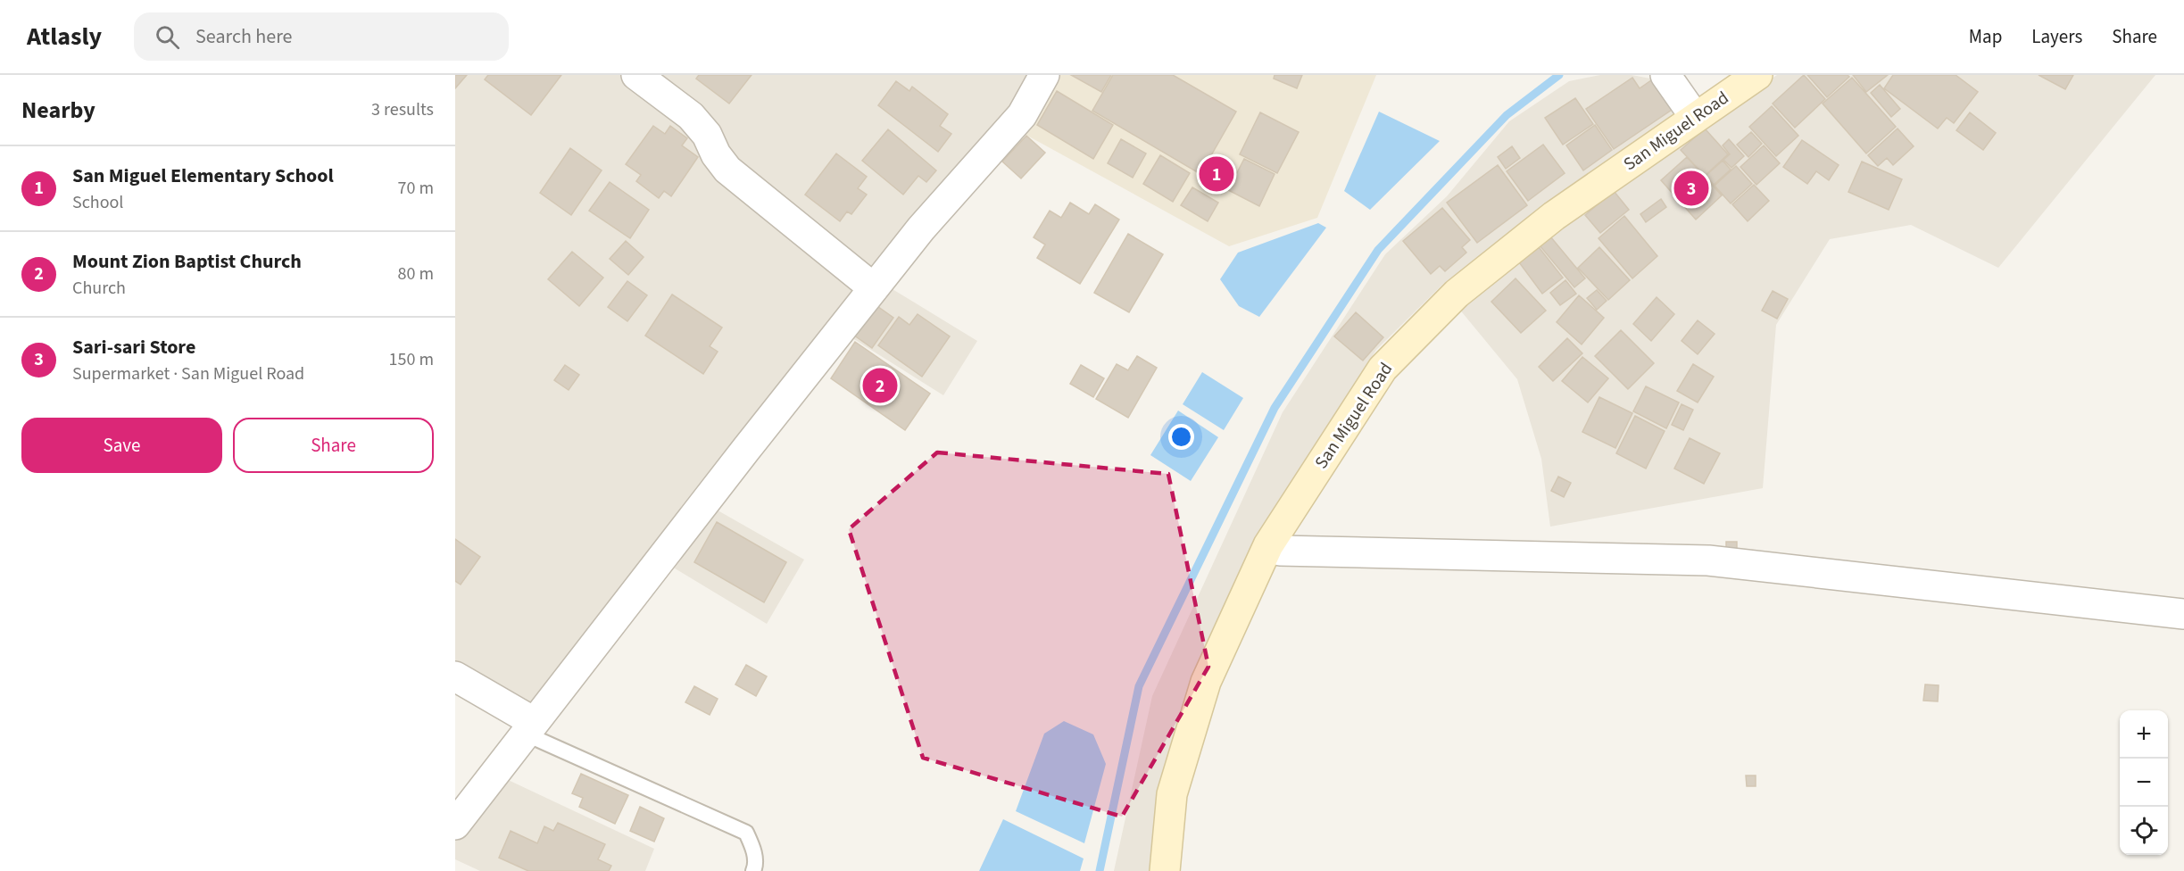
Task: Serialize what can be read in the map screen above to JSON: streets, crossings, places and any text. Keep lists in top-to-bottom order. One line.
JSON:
{"streets":{"street":["San Miguel Road"]},"page":{"header":"Atlasly","search":"Search here","nav":["Map","Layers","Share"],"heading":["Nearby","3 results"],"list":[{"mark":"1","name":"San Miguel Elementary School","note":"School","value":"70 m"},{"mark":"2","name":"Mount Zion Baptist Church","note":"Church","value":"80 m"},{"mark":"3","name":"Sari-sari Store","note":"Supermarket · San Miguel Road","value":"150 m"}],"pins":["1","3","2"],"buttons":["Save","Share"],"map_buttons":["+","−"]}}
